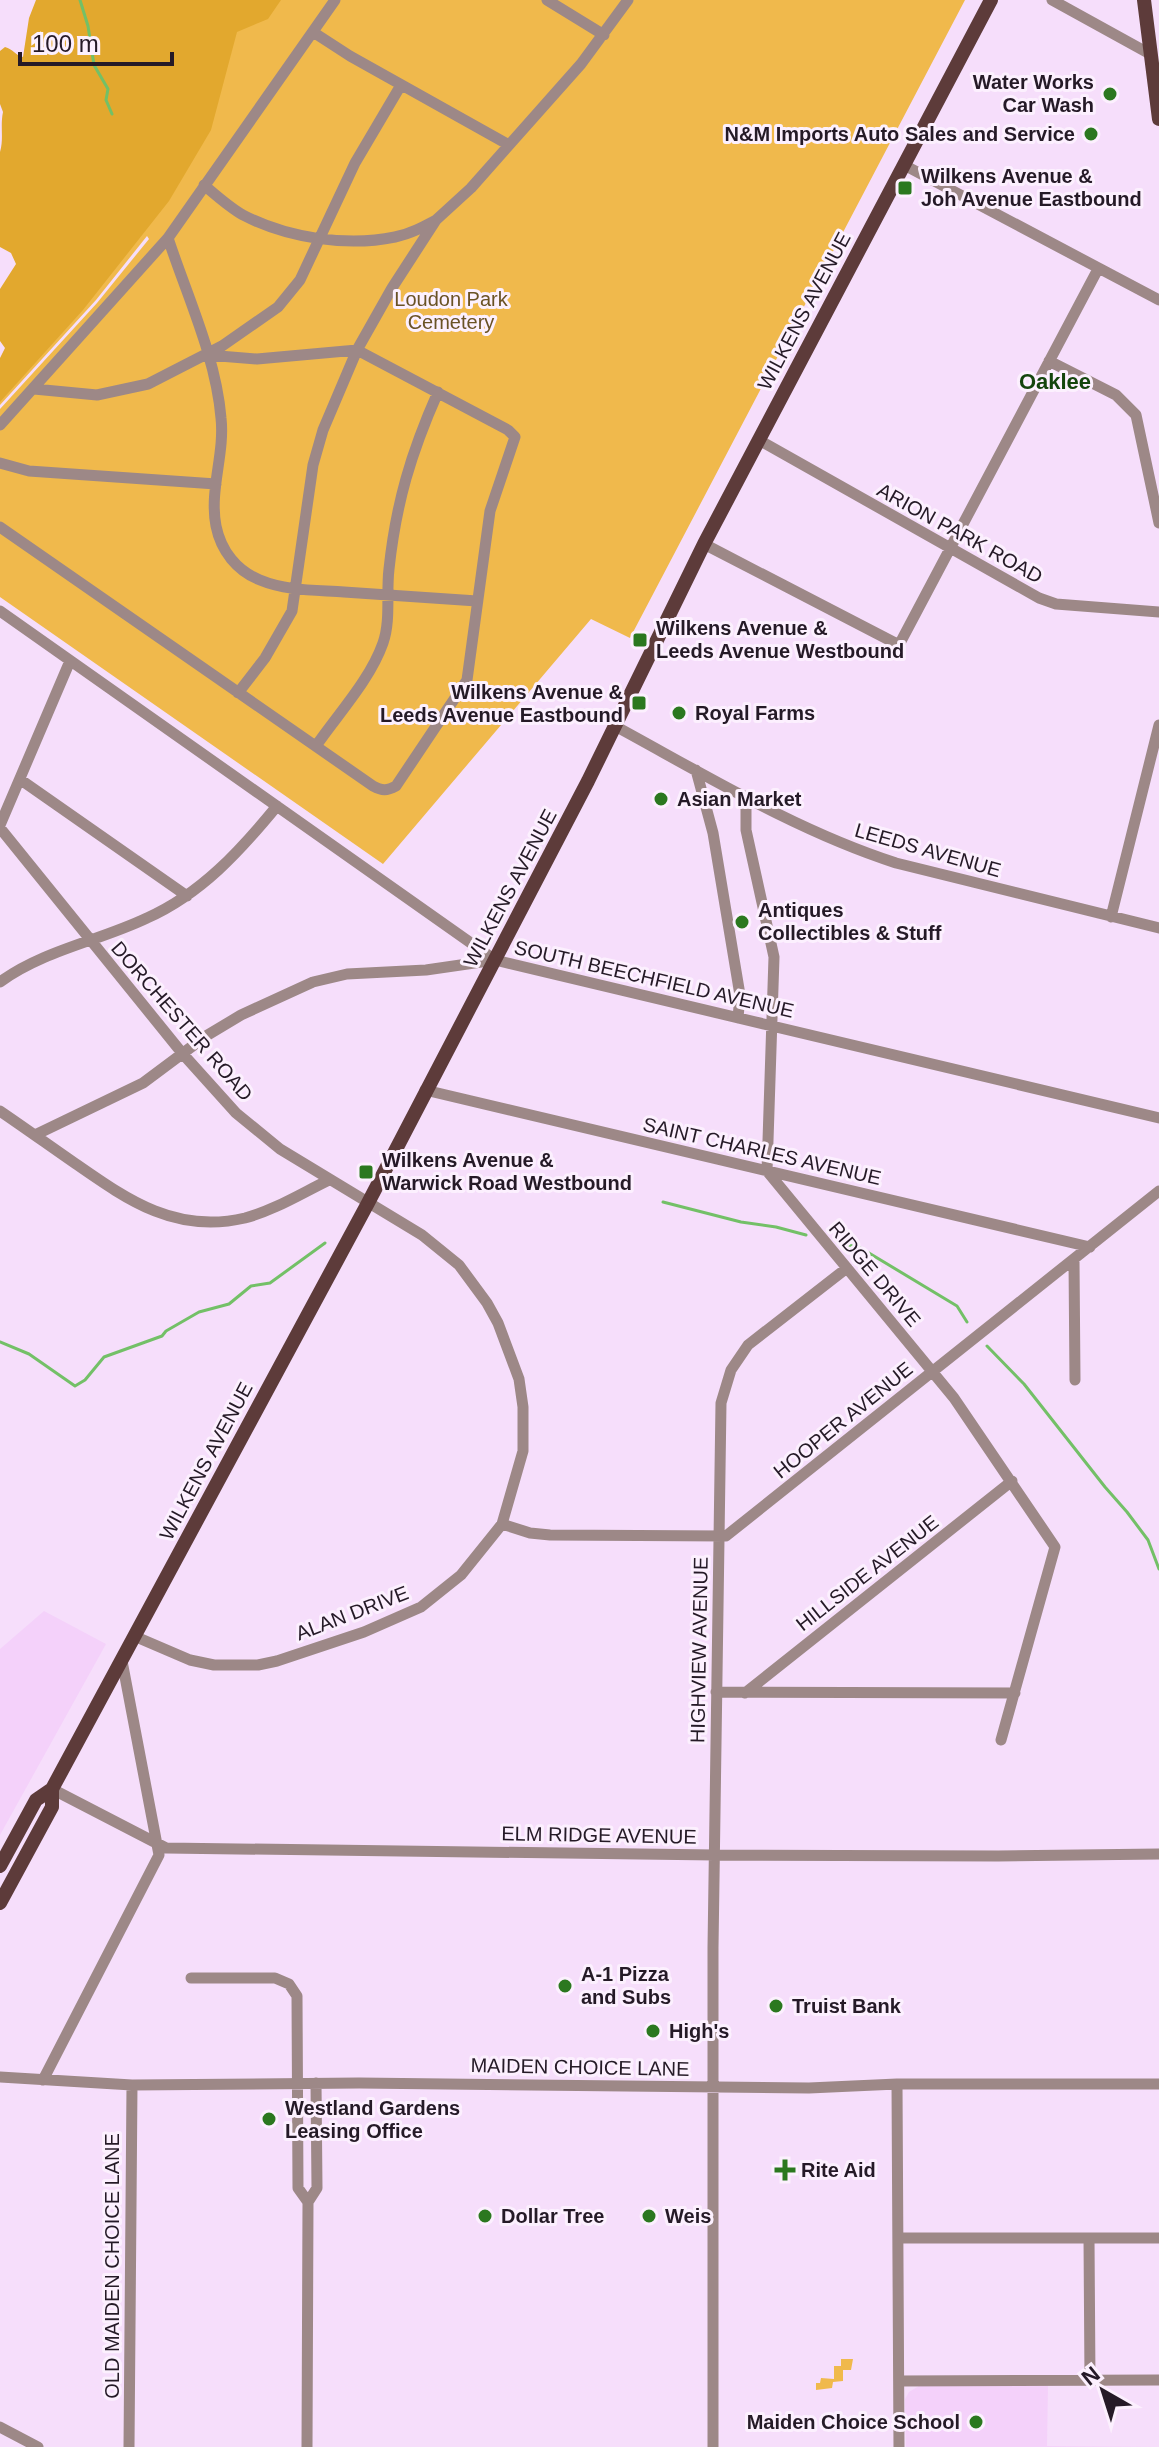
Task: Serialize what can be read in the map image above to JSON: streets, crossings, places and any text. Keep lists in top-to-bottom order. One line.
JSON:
{"streets":{"main road":["WILKENS AVENUE"],"street":["ARION PARK ROAD","LEEDS AVENUE","SOUTH BEECHFIELD AVENUE","DORCHESTER ROAD","SAINT CHARLES AVENUE","RIDGE DRIVE","HOOPER AVENUE","HILLSIDE AVENUE","ALAN DRIVE","HIGHVIEW AVENUE","ELM RIDGE AVENUE","MAIDEN CHOICE LANE","OLD MAIDEN CHOICE LANE"]},"crossings":[["WILKENS AVENUE","ARION PARK ROAD"],["WILKENS AVENUE","LEEDS AVENUE"],["WILKENS AVENUE","SOUTH BEECHFIELD AVENUE"],["WILKENS AVENUE","DORCHESTER ROAD"],["WILKENS AVENUE","SAINT CHARLES AVENUE"],["WILKENS AVENUE","ALAN DRIVE"],["WILKENS AVENUE","ELM RIDGE AVENUE"],["DORCHESTER ROAD","ALAN DRIVE"],["SAINT CHARLES AVENUE","RIDGE DRIVE"],["SAINT CHARLES AVENUE","HOOPER AVENUE"],["RIDGE DRIVE","HOOPER AVENUE"],["RIDGE DRIVE","HILLSIDE AVENUE"],["RIDGE DRIVE","HIGHVIEW AVENUE"],["HOOPER AVENUE","HIGHVIEW AVENUE"],["HIGHVIEW AVENUE","ELM RIDGE AVENUE"],["HIGHVIEW AVENUE","MAIDEN CHOICE LANE"],["MAIDEN CHOICE LANE","OLD MAIDEN CHOICE LANE"]],"districts":["Oaklee"],"parks":["Loudon Park Cemetery"],"places":{"other":["Water Works Car Wash","N&M Imports Auto Sales and Service","Royal Farms","Asian Market","Antiques Collectibles & Stuff","A-1 Pizza and Subs","Truist Bank","High's","Westland Gardens Leasing Office","Dollar Tree","Weis","Maiden Choice School"],"transit":["Wilkens Avenue & Joh Avenue Eastbound","Wilkens Avenue & Leeds Avenue Westbound","Wilkens Avenue & Leeds Avenue Eastbound","Wilkens Avenue & Warwick Road Westbound"],"health":["Rite Aid"]},"scale_bar":"100 m","north":"top left"}
